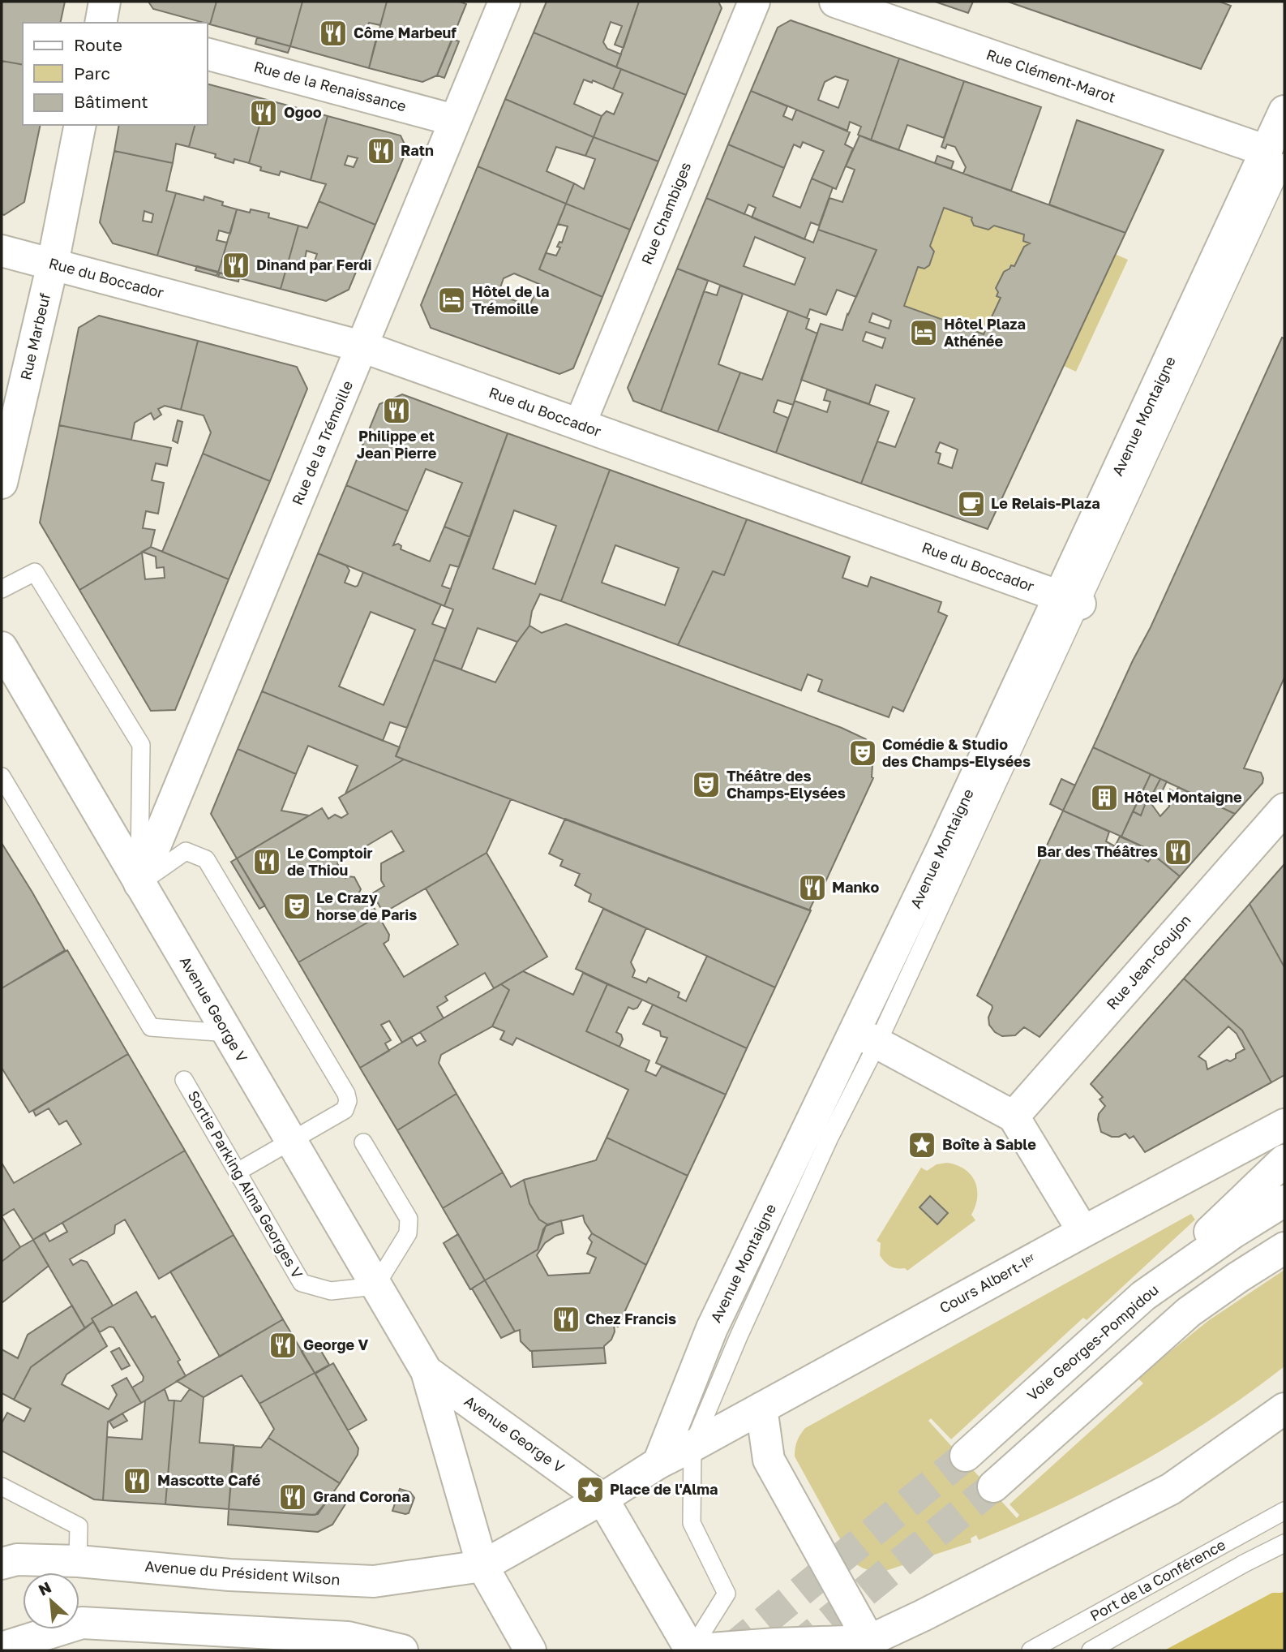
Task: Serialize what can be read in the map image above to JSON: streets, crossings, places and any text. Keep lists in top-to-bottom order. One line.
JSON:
{"streets":{"street":["Rue Clément-Marot","Rue de la Renaissance","Rue Chambiges","Rue du Boccador","Rue Marbeuf","Avenue Montaigne","Rue de la Trémoille","Rue Jean-Goujon","Avenue George V","Cours Albert-Iᵉʳ","Voie Georges-Pompidou","Avenue du Président Wilson"],"lane":["Sortie Parking Alma Georges V","Port de la Conférence"]},"crossings":[["Rue Clément-Marot","Avenue Montaigne"],["Rue de la Renaissance","Rue de la Trémoille"],["Rue Chambiges","Rue du Boccador"],["Rue du Boccador","Rue Marbeuf"],["Rue du Boccador","Avenue Montaigne"],["Rue du Boccador","Rue de la Trémoille"],["Avenue Montaigne","Cours Albert-Iᵉʳ"],["Rue de la Trémoille","Avenue George V"],["Avenue George V","Sortie Parking Alma Georges V"],["Avenue George V","Avenue du Président Wilson"]],"places":{"restaurant":["Côme Marbeuf","Ogoo","Ratn","Dinand par Ferdi","Philippe et Jean Pierre","Bar des Théâtres","Le Comptoir de Thiou","Manko","Chez Francis","George V","Mascotte Café","Grand Corona"],"hotel":["Hôtel de la Trémoille","Hôtel Plaza Athénée"],"cafe":["Le Relais-Plaza"],"theatre":["Comédie & Studio des Champs-Elysées","Théâtre des Champs-Elysées","Le Crazy horse de Paris"],"building":["Hôtel Montaigne"],"place":["Boîte à Sable","Place de l'Alma"]},"legend":["Route","Parc","Bâtiment"],"north":"top left"}
